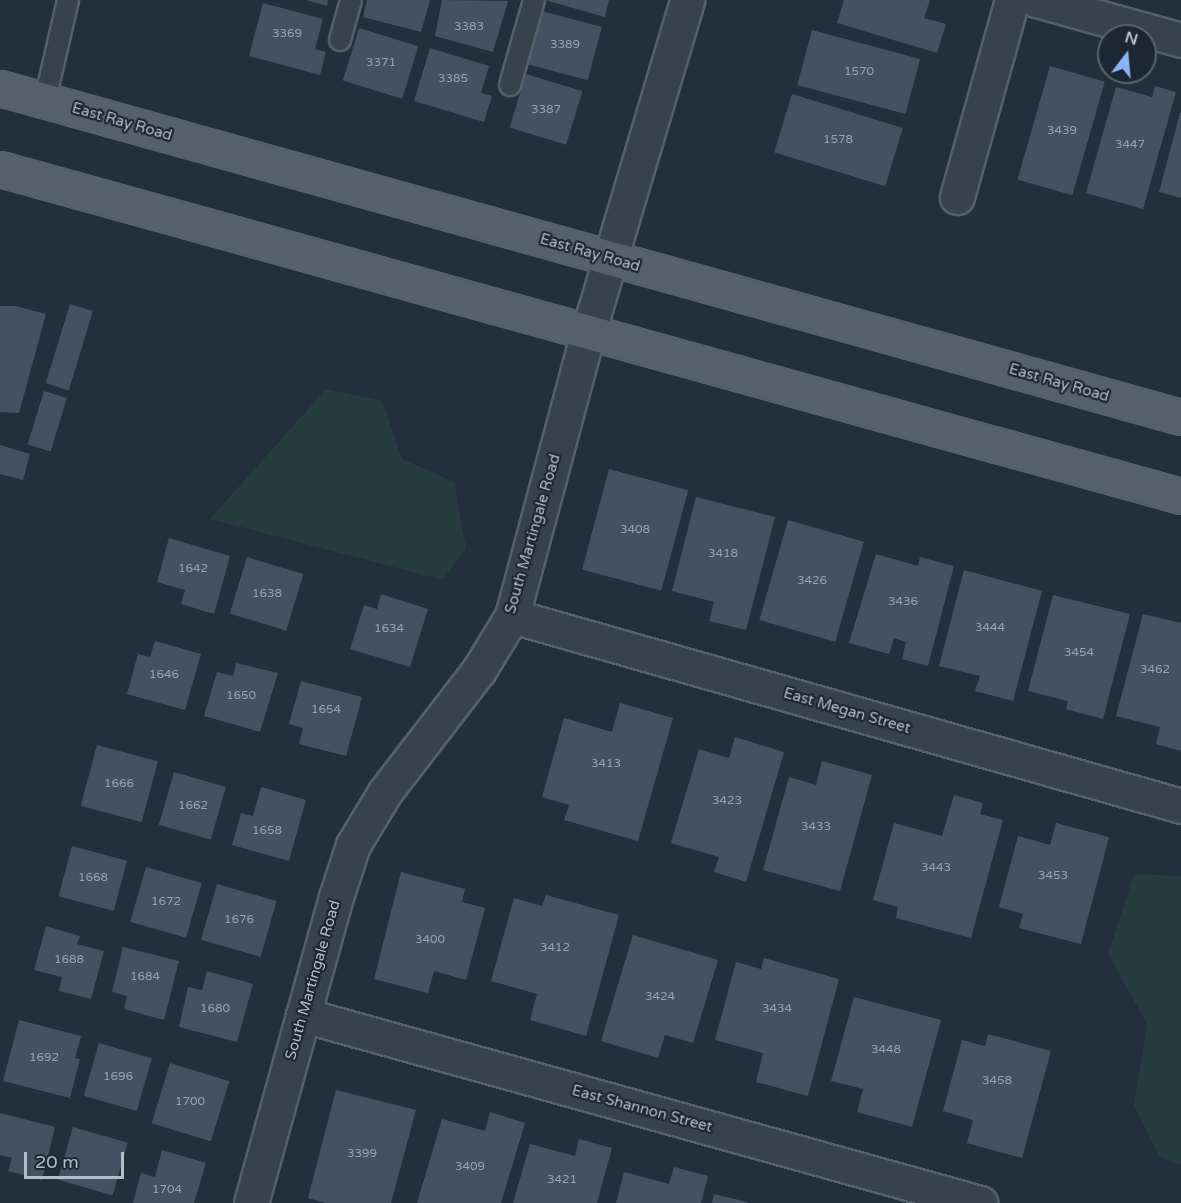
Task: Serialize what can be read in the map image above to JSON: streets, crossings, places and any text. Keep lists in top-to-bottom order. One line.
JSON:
{"streets":{"main road":["East Ray Road"],"street":["South Martingale Road","East Megan Street","East Shannon Street"]},"crossings":[["East Ray Road","South Martingale Road"],["South Martingale Road","East Megan Street"],["South Martingale Road","East Shannon Street"]],"house_numbers":["3383","3369","3389","3371","1570","3385","3387","3439","1578","3447","3408","3418","1642","3426","1638","3436","3444","1634","3454","3462","1646","1650","1654","3413","1666","3423","1662","3433","1658","3443","3453","1668","1672","1676","3400","3412","1688","1684","3424","1680","3434","3448","1692","1696","3458","1700","3399","3409","3421","1704"],"scale_bar":"20 m","north":"top"}
